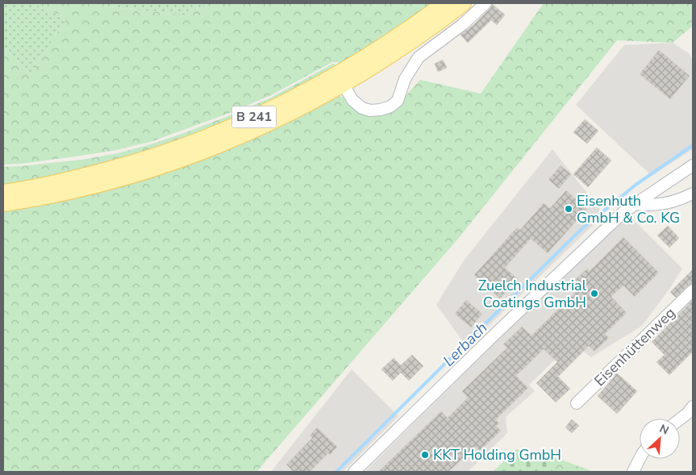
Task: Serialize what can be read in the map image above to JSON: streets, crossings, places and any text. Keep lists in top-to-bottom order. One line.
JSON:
{"streets":{"main road":["B 241"],"street":["Eisenhüttenweg"]},"water":["Lerbach"],"places":["Eisenhuth GmbH & Co. KG","Zuelch Industrial Coatings GmbH","KKT Holding GmbH"],"north":"top right"}
